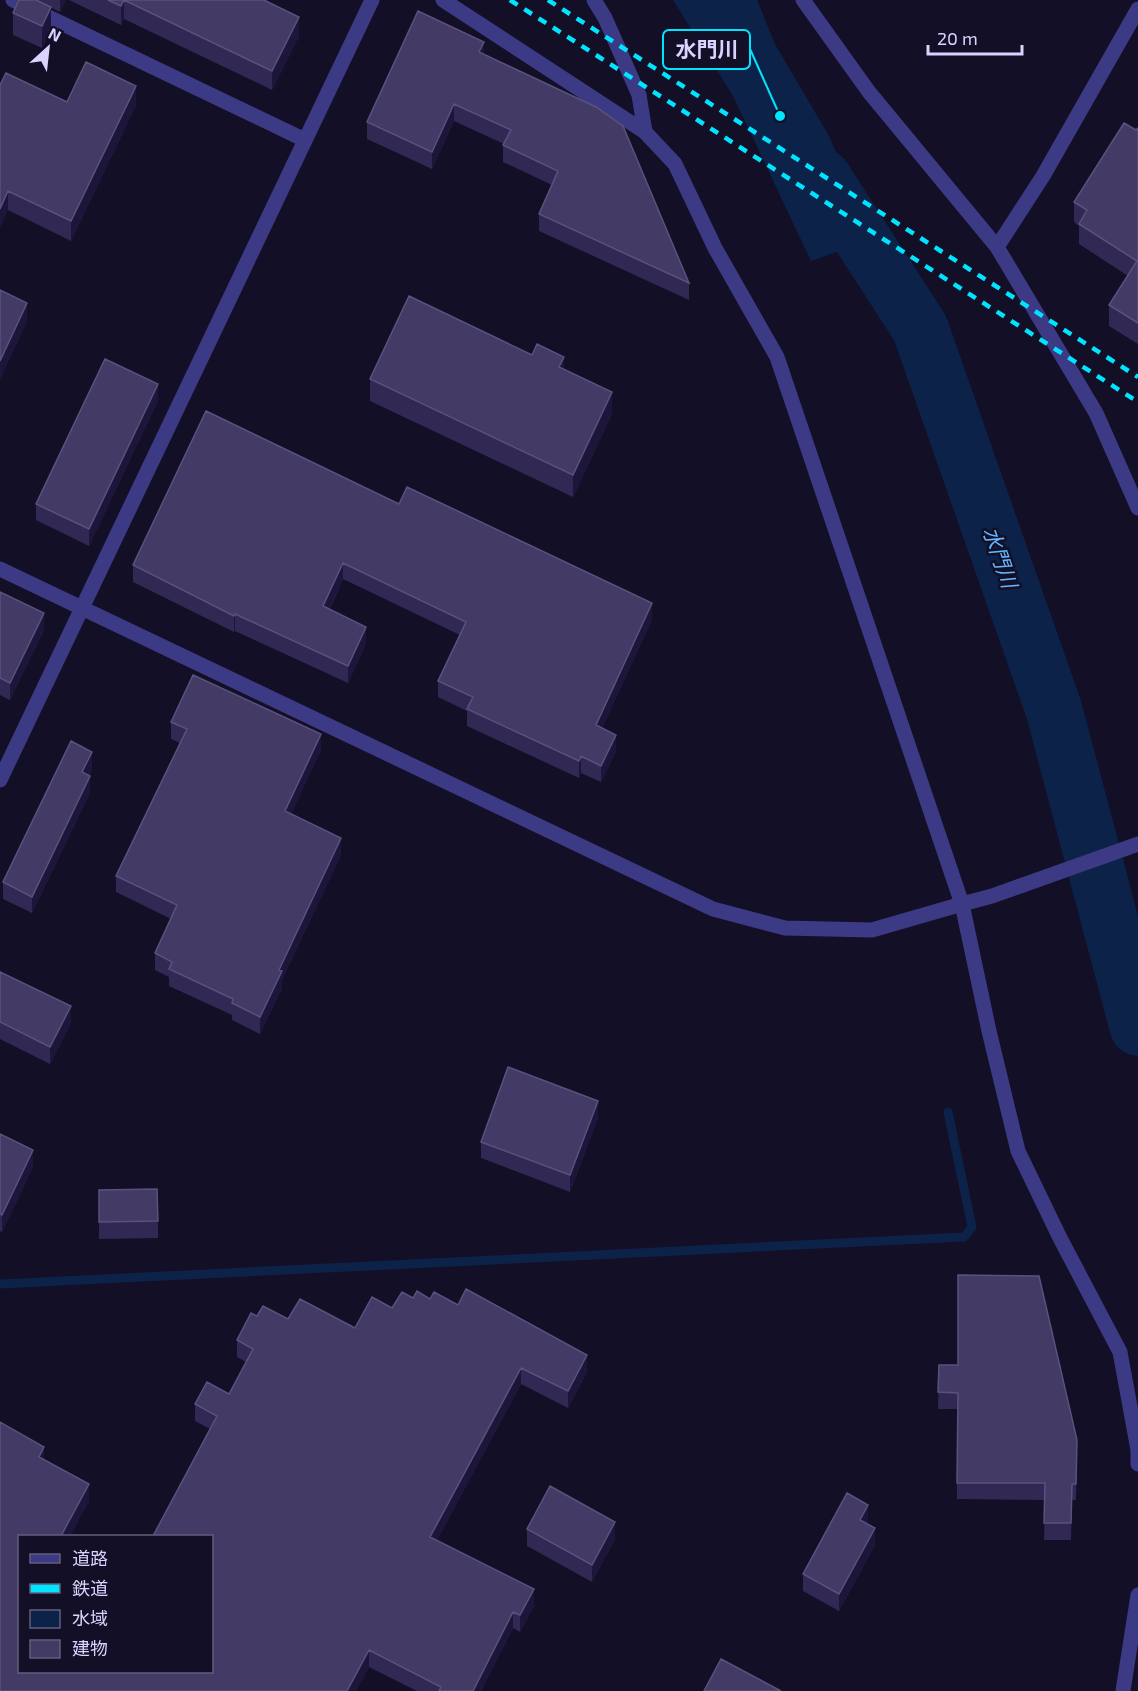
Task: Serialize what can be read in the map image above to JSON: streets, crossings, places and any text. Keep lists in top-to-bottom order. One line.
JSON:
{"water":["水門川"],"places":["水門川"],"legend":["道路","鉄道","水域","建物"],"scale_bar":"20 m","north":"top right"}
